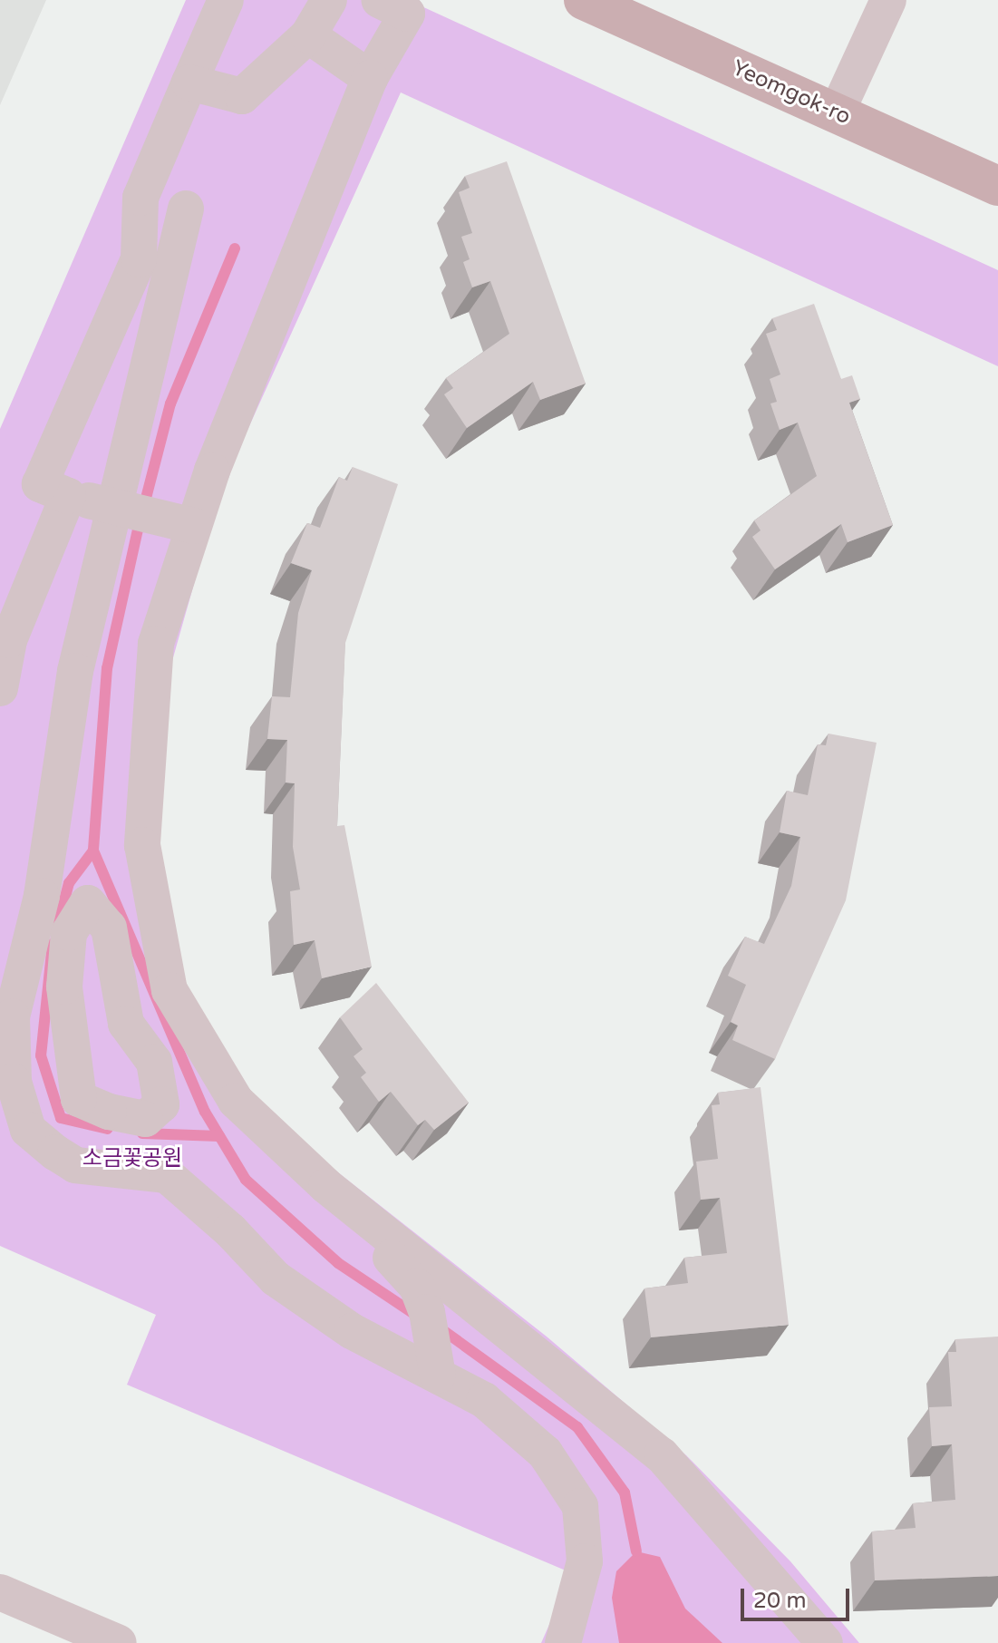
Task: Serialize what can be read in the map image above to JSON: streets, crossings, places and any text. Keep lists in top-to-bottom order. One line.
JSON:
{"streets":{"main road":["Yeomgok-ro"]},"parks":["소금꽃공원"],"scale_bar":"20 m"}
